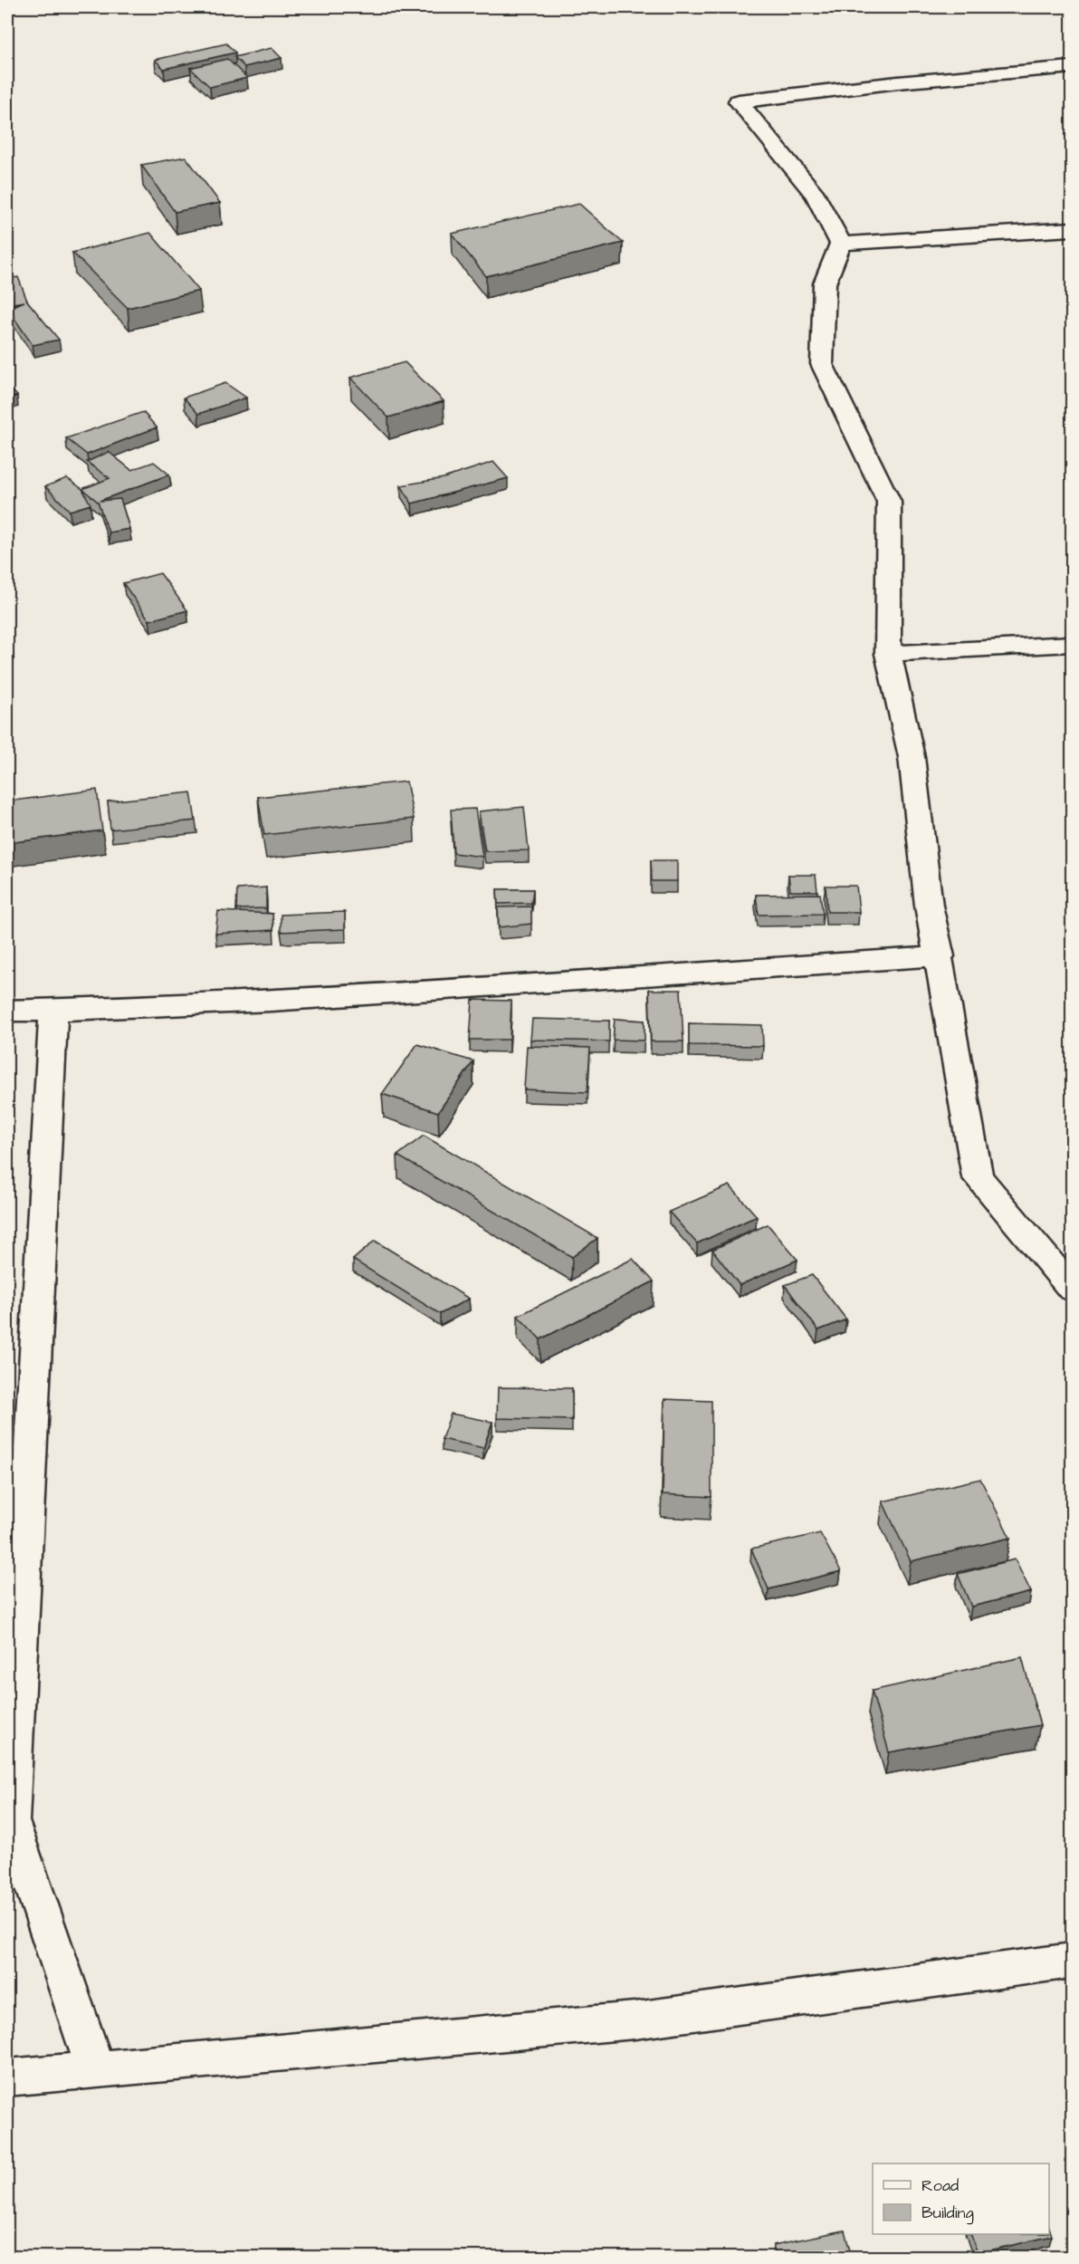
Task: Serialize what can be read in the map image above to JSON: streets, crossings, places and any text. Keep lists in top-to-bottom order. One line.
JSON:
{"legend":["Road","Building"]}
